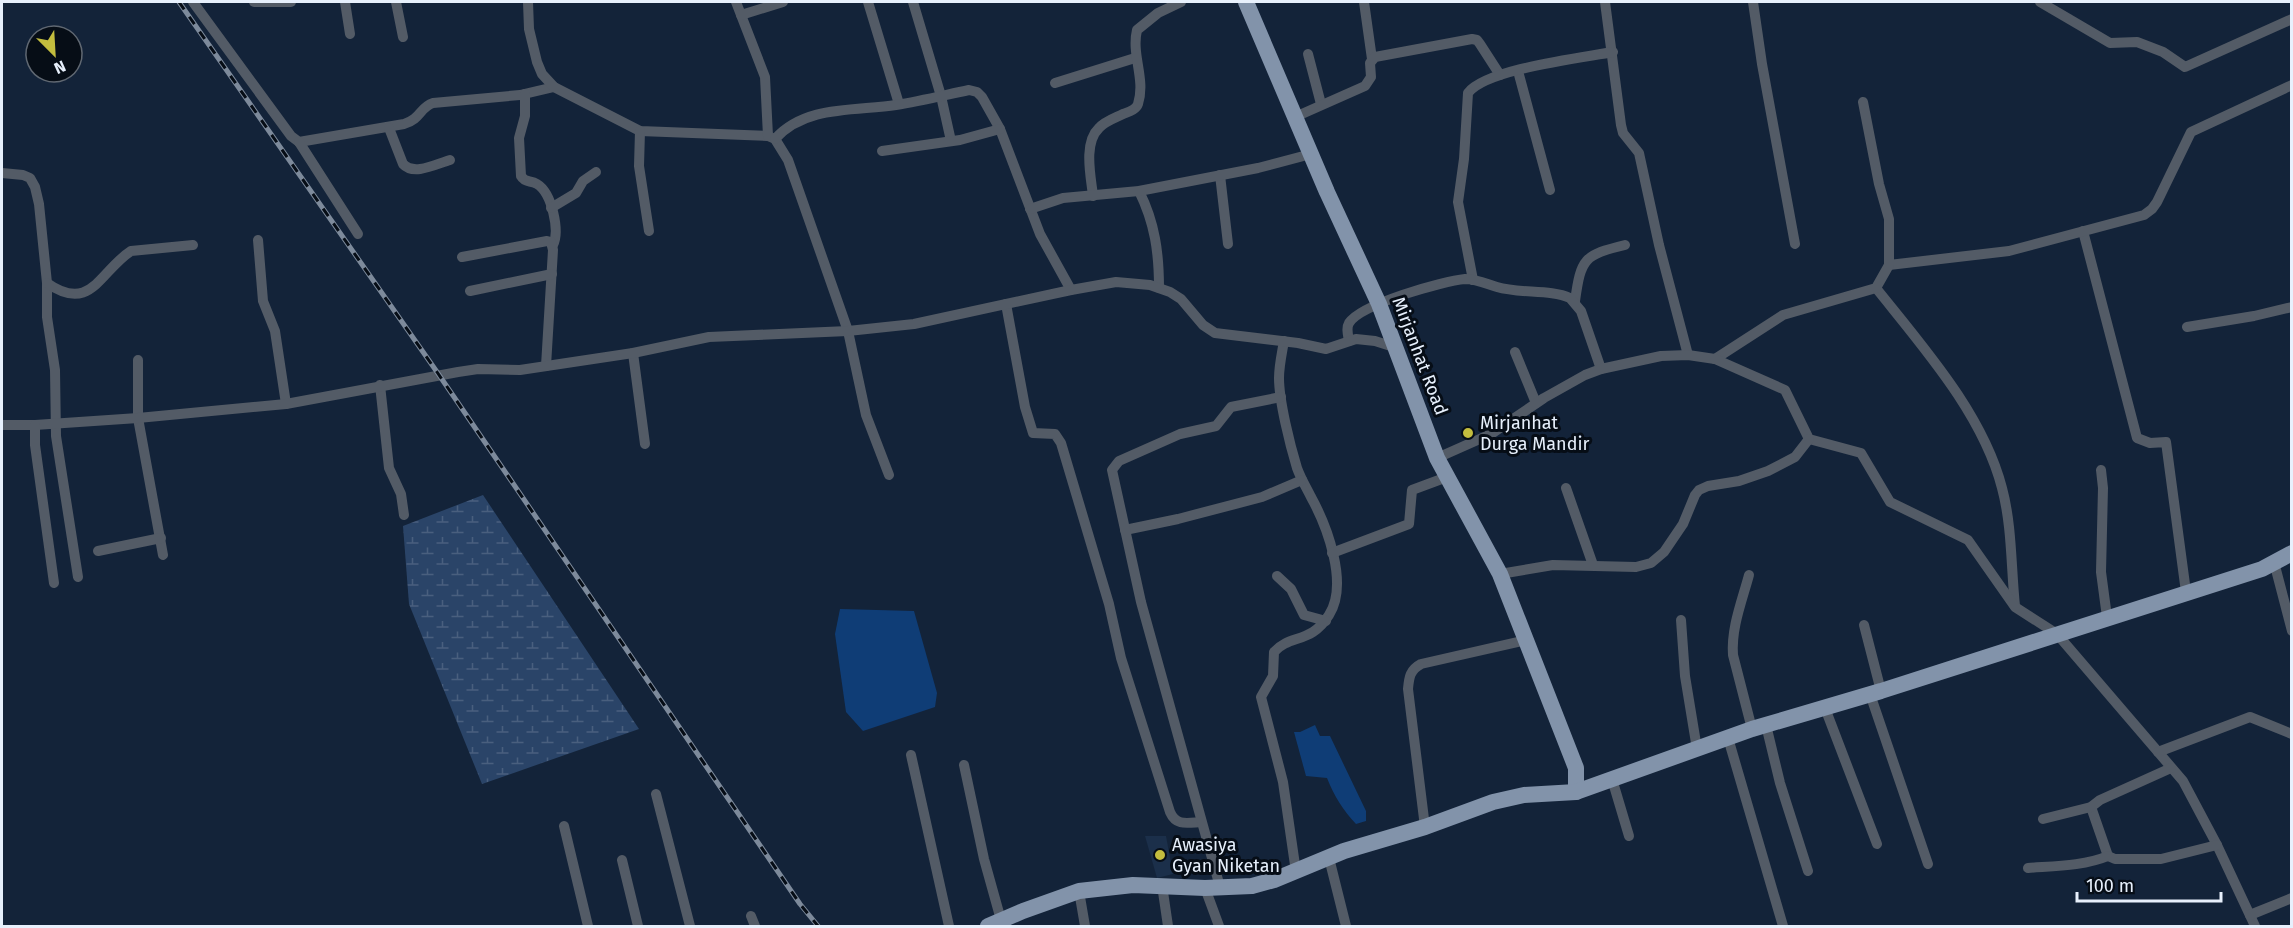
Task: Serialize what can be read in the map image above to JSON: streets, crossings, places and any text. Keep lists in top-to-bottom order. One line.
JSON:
{"streets":{"main road":["Mirjanhat Road"]},"places":["Mirjanhat Durga Mandir","Awasiya Gyan Niketan"],"scale_bar":"100 m","north":"bottom right"}
